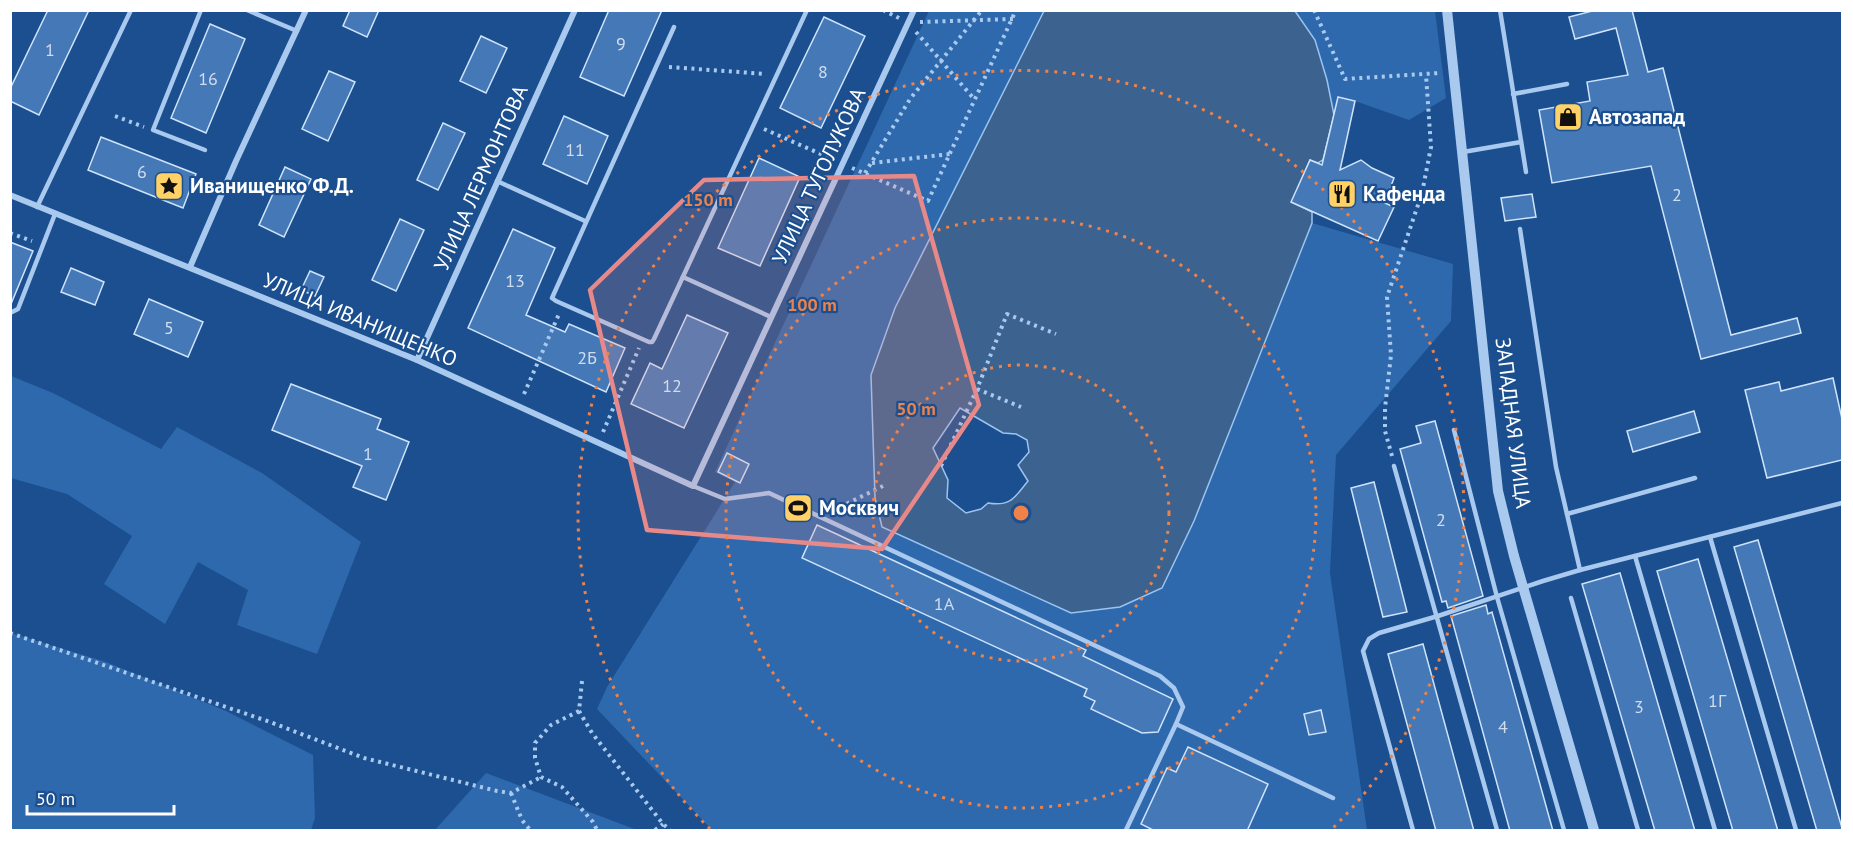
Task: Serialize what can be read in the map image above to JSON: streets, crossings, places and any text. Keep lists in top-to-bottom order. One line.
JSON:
{"streets":{"street":["УЛИЦА ТУГОЛУКОВА","УЛИЦА ЛЕРМОНТОВА","УЛИЦА ИВАНИЩЕНКО","ЗАПАДНАЯ УЛИЦА"]},"crossings":[["УЛИЦА ТУГОЛУКОВА","УЛИЦА ИВАНИЩЕНКО"],["УЛИЦА ЛЕРМОНТОВА","УЛИЦА ИВАНИЩЕНКО"]],"places":{"shop":["Автозапад"],"place":["Иванищенко Ф.Д."],"restaurant":["Кафенда"],"sports":["Москвич"]},"house_numbers":["9","1","8","16","11","6","2","13","5","2Б","12","1","2","1А","1Г","3","4"],"scale_bar":"50 m","rings":["150 m","100 m","50 m"]}
